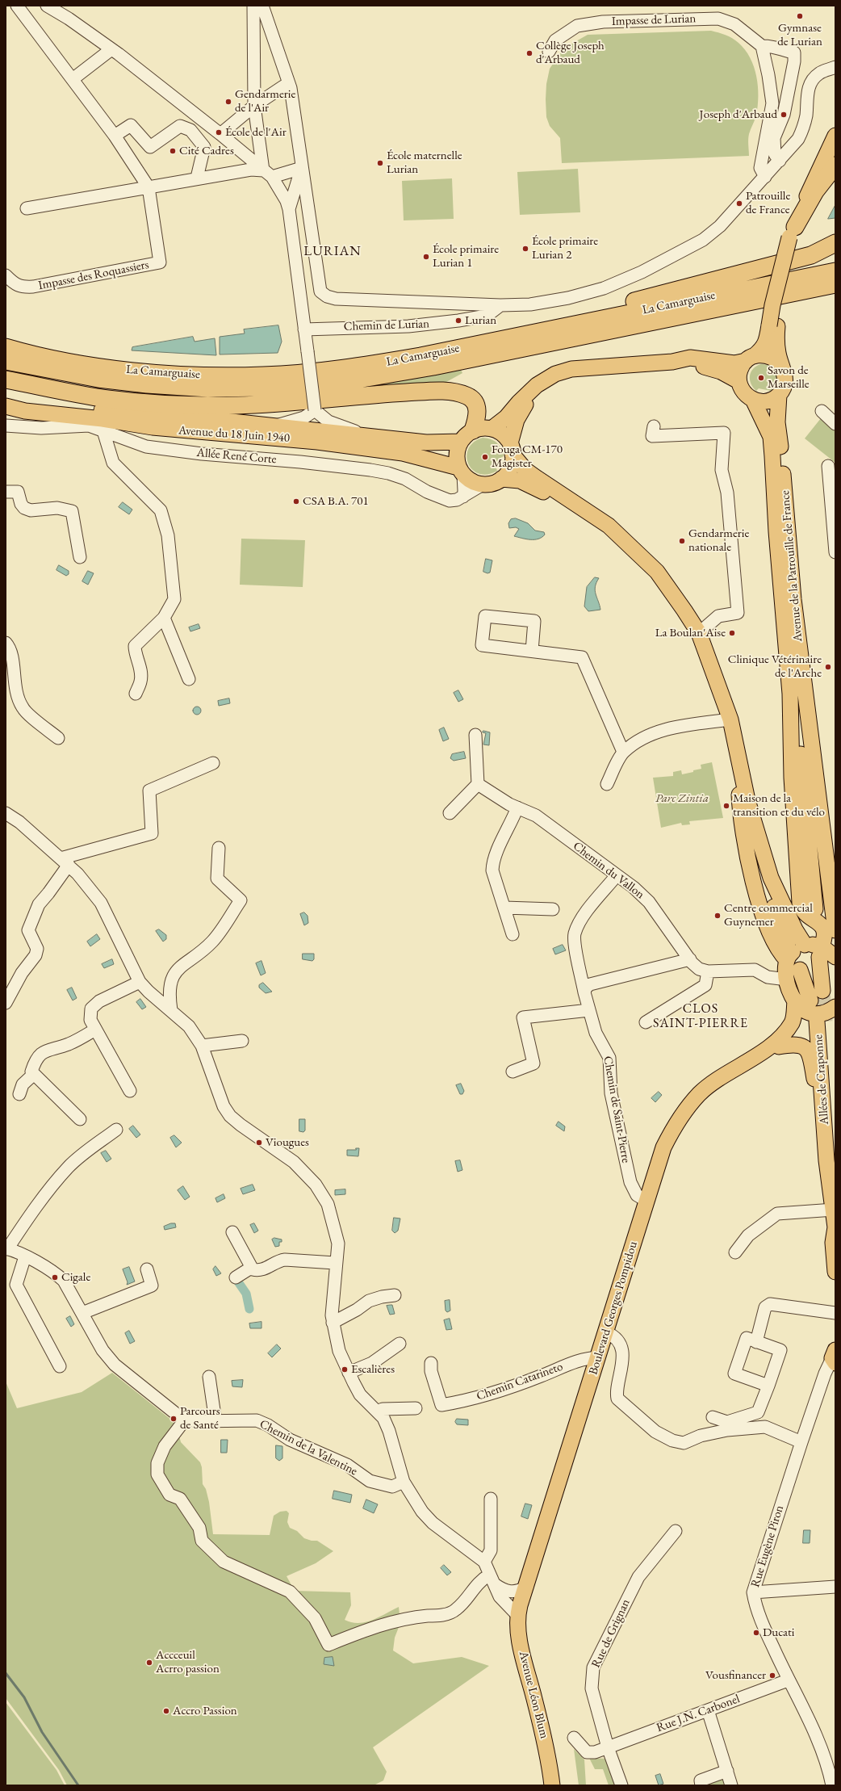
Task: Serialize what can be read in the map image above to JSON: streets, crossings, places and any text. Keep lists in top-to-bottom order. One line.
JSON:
{"streets":{"highway":["La Camarguaise"],"main road":["Avenue du 18 Juin 1940","Avenue de la Patrouille de France","Allées de Craponne","Boulevard Georges Pompidou","Avenue Léon Blum"],"street":["Impasse de Lurian","Impasse des Roquassiers","Chemin de Lurian","Allée René Corte","Chemin du Vallon","Chemin de Saint-Pierre","Chemin Catarineto","Chemin de la Valentine","Rue Eugène Piron","Rue de Grignan","Rue J.N. Carbonel"]},"crossings":[["Avenue du 18 Juin 1940","Allée René Corte"],["Chemin du Vallon","Chemin de Saint-Pierre"],["Allées de Craponne","Boulevard Georges Pompidou"],["Chemin de Saint-Pierre","Boulevard Georges Pompidou"],["Boulevard Georges Pompidou","Chemin Catarineto"],["Boulevard Georges Pompidou","Avenue Léon Blum"],["Rue Eugène Piron","Rue J.N. Carbonel"],["Rue de Grignan","Rue J.N. Carbonel"]],"districts":["LURIAN","CLOS SAINT-PIERRE"],"parks":["Parc Zintia"],"places":["Gymnase de Lurian","Collège Joseph d'Arbaud","Gendarmerie de l'Air","Joseph d'Arbaud","École de l'Air","Cité Cadres","École maternelle Lurian","Patrouille de France","École primaire Lurian 2","École primaire Lurian 1","Lurian","Savon de Marseille","Fouga CM-170 Magister","CSA B.A. 701","Gendarmerie nationale","La Boulan'Aise","Clinique Vétérinaire de l'Arche","Maison de la transition et du vélo","Centre commercial Guynemer","Viougues","Cigale","Escalières","Parcours de Santé","Ducati","Accceuil Acrro passion","Vousfinancer","Accro Passion"]}
